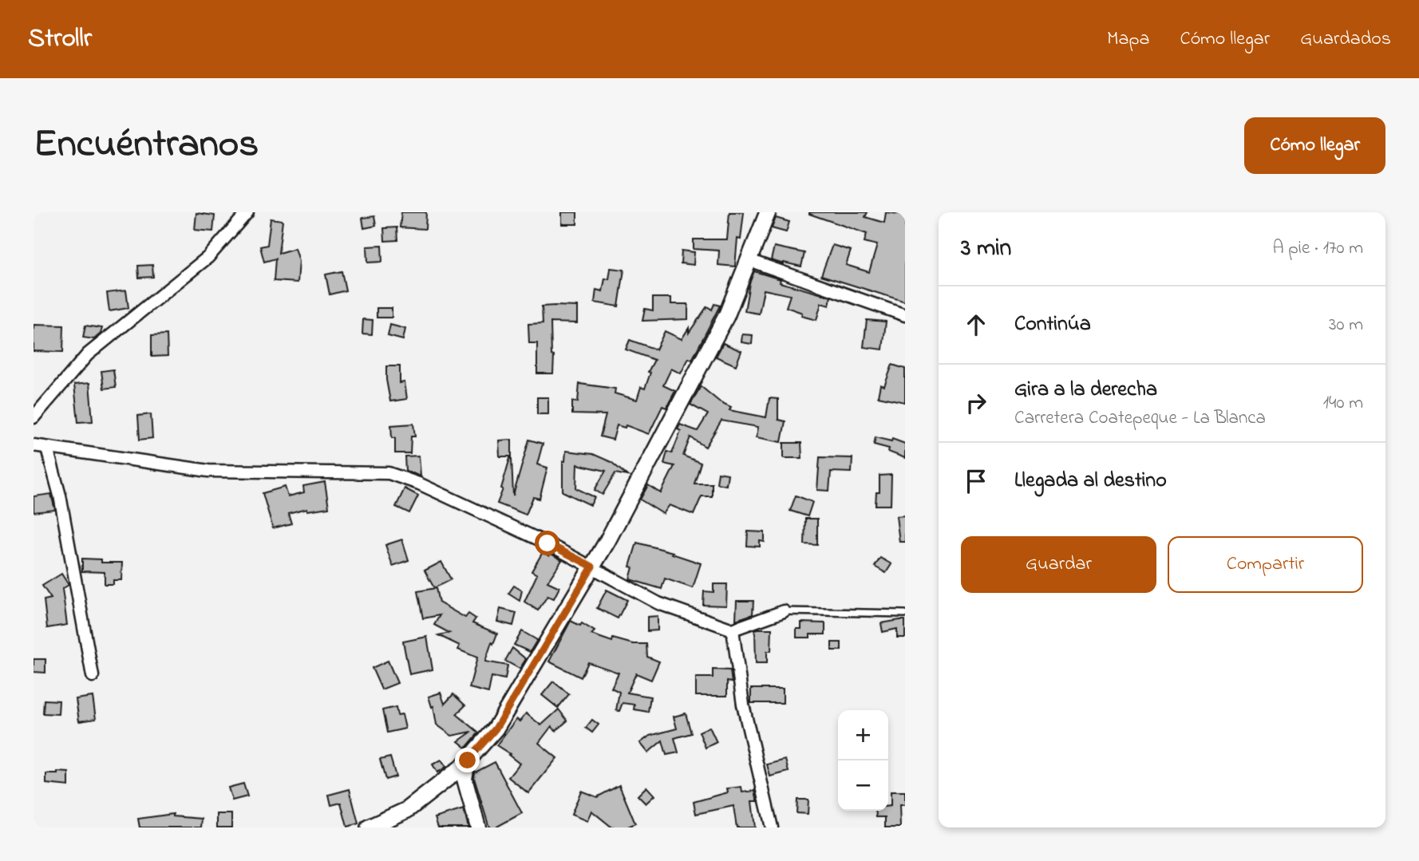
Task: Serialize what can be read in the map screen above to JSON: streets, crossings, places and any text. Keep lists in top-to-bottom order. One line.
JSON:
{"page":{"header":"Strollr","nav":["Mapa","Cómo llegar","Guardados"],"title":"Encuéntranos","buttons":["Cómo llegar",["Guardar","Compartir"]],"heading":["3 min","A pie · 170 m"],"list":[["Continúa","30 m"],["Gira a la derecha","Carretera Coatepeque - La Blanca","140 m"],"Llegada al destino"],"map_buttons":["+","−"]}}
